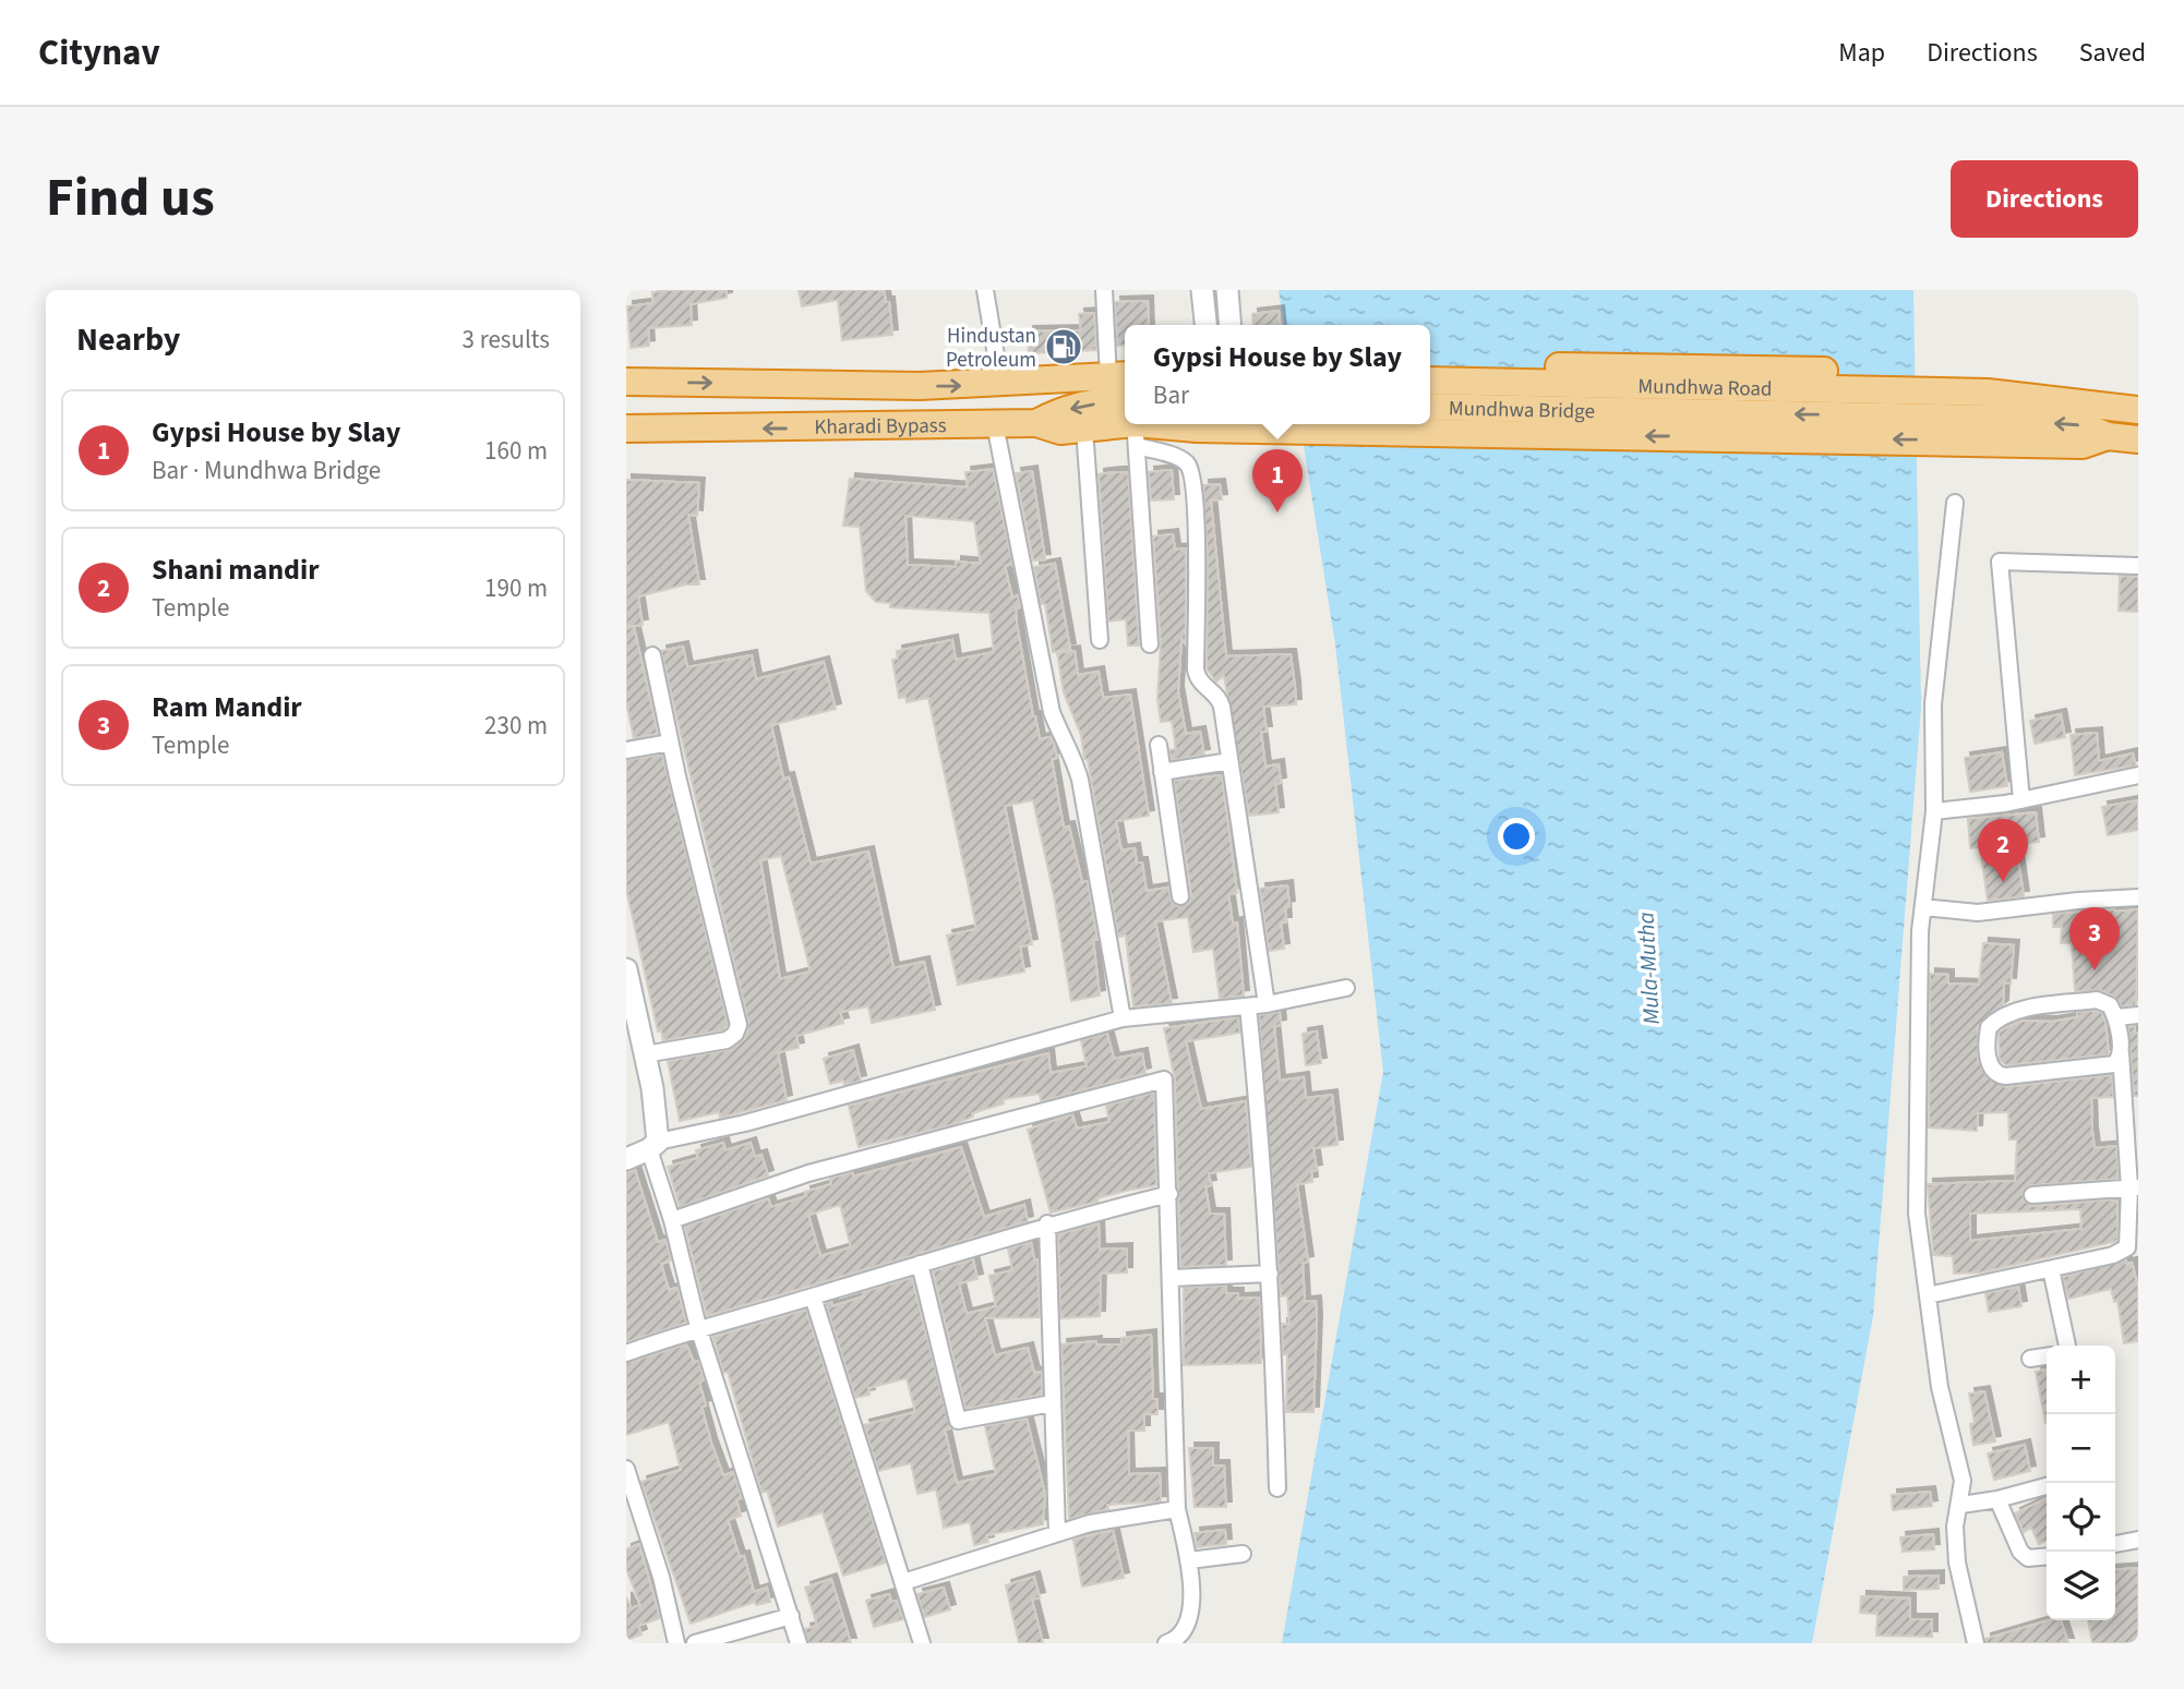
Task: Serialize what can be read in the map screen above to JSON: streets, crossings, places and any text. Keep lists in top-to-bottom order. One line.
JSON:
{"streets":{"highway":["Mundhwa Road","Mundhwa Bridge","Kharadi Bypass"]},"crossings":[["Mundhwa Road","Mundhwa Bridge"]],"water":["Mula-Mutha"],"places":{"fuel station":["Hindustan Petroleum"]},"page":{"header":"Citynav","nav":["Map","Directions","Saved"],"title":"Find us","buttons":"Directions","heading":["Nearby","3 results"],"popup":["Gypsi House by Slay","Bar"],"list":[{"mark":"1","name":"Gypsi House by Slay","note":"Bar · Mundhwa Bridge","value":"160 m"},{"mark":"2","name":"Shani mandir","note":"Temple","value":"190 m"},{"mark":"3","name":"Ram Mandir","note":"Temple","value":"230 m"}],"pins":["1","2","3"],"map_buttons":["+","−"]}}
